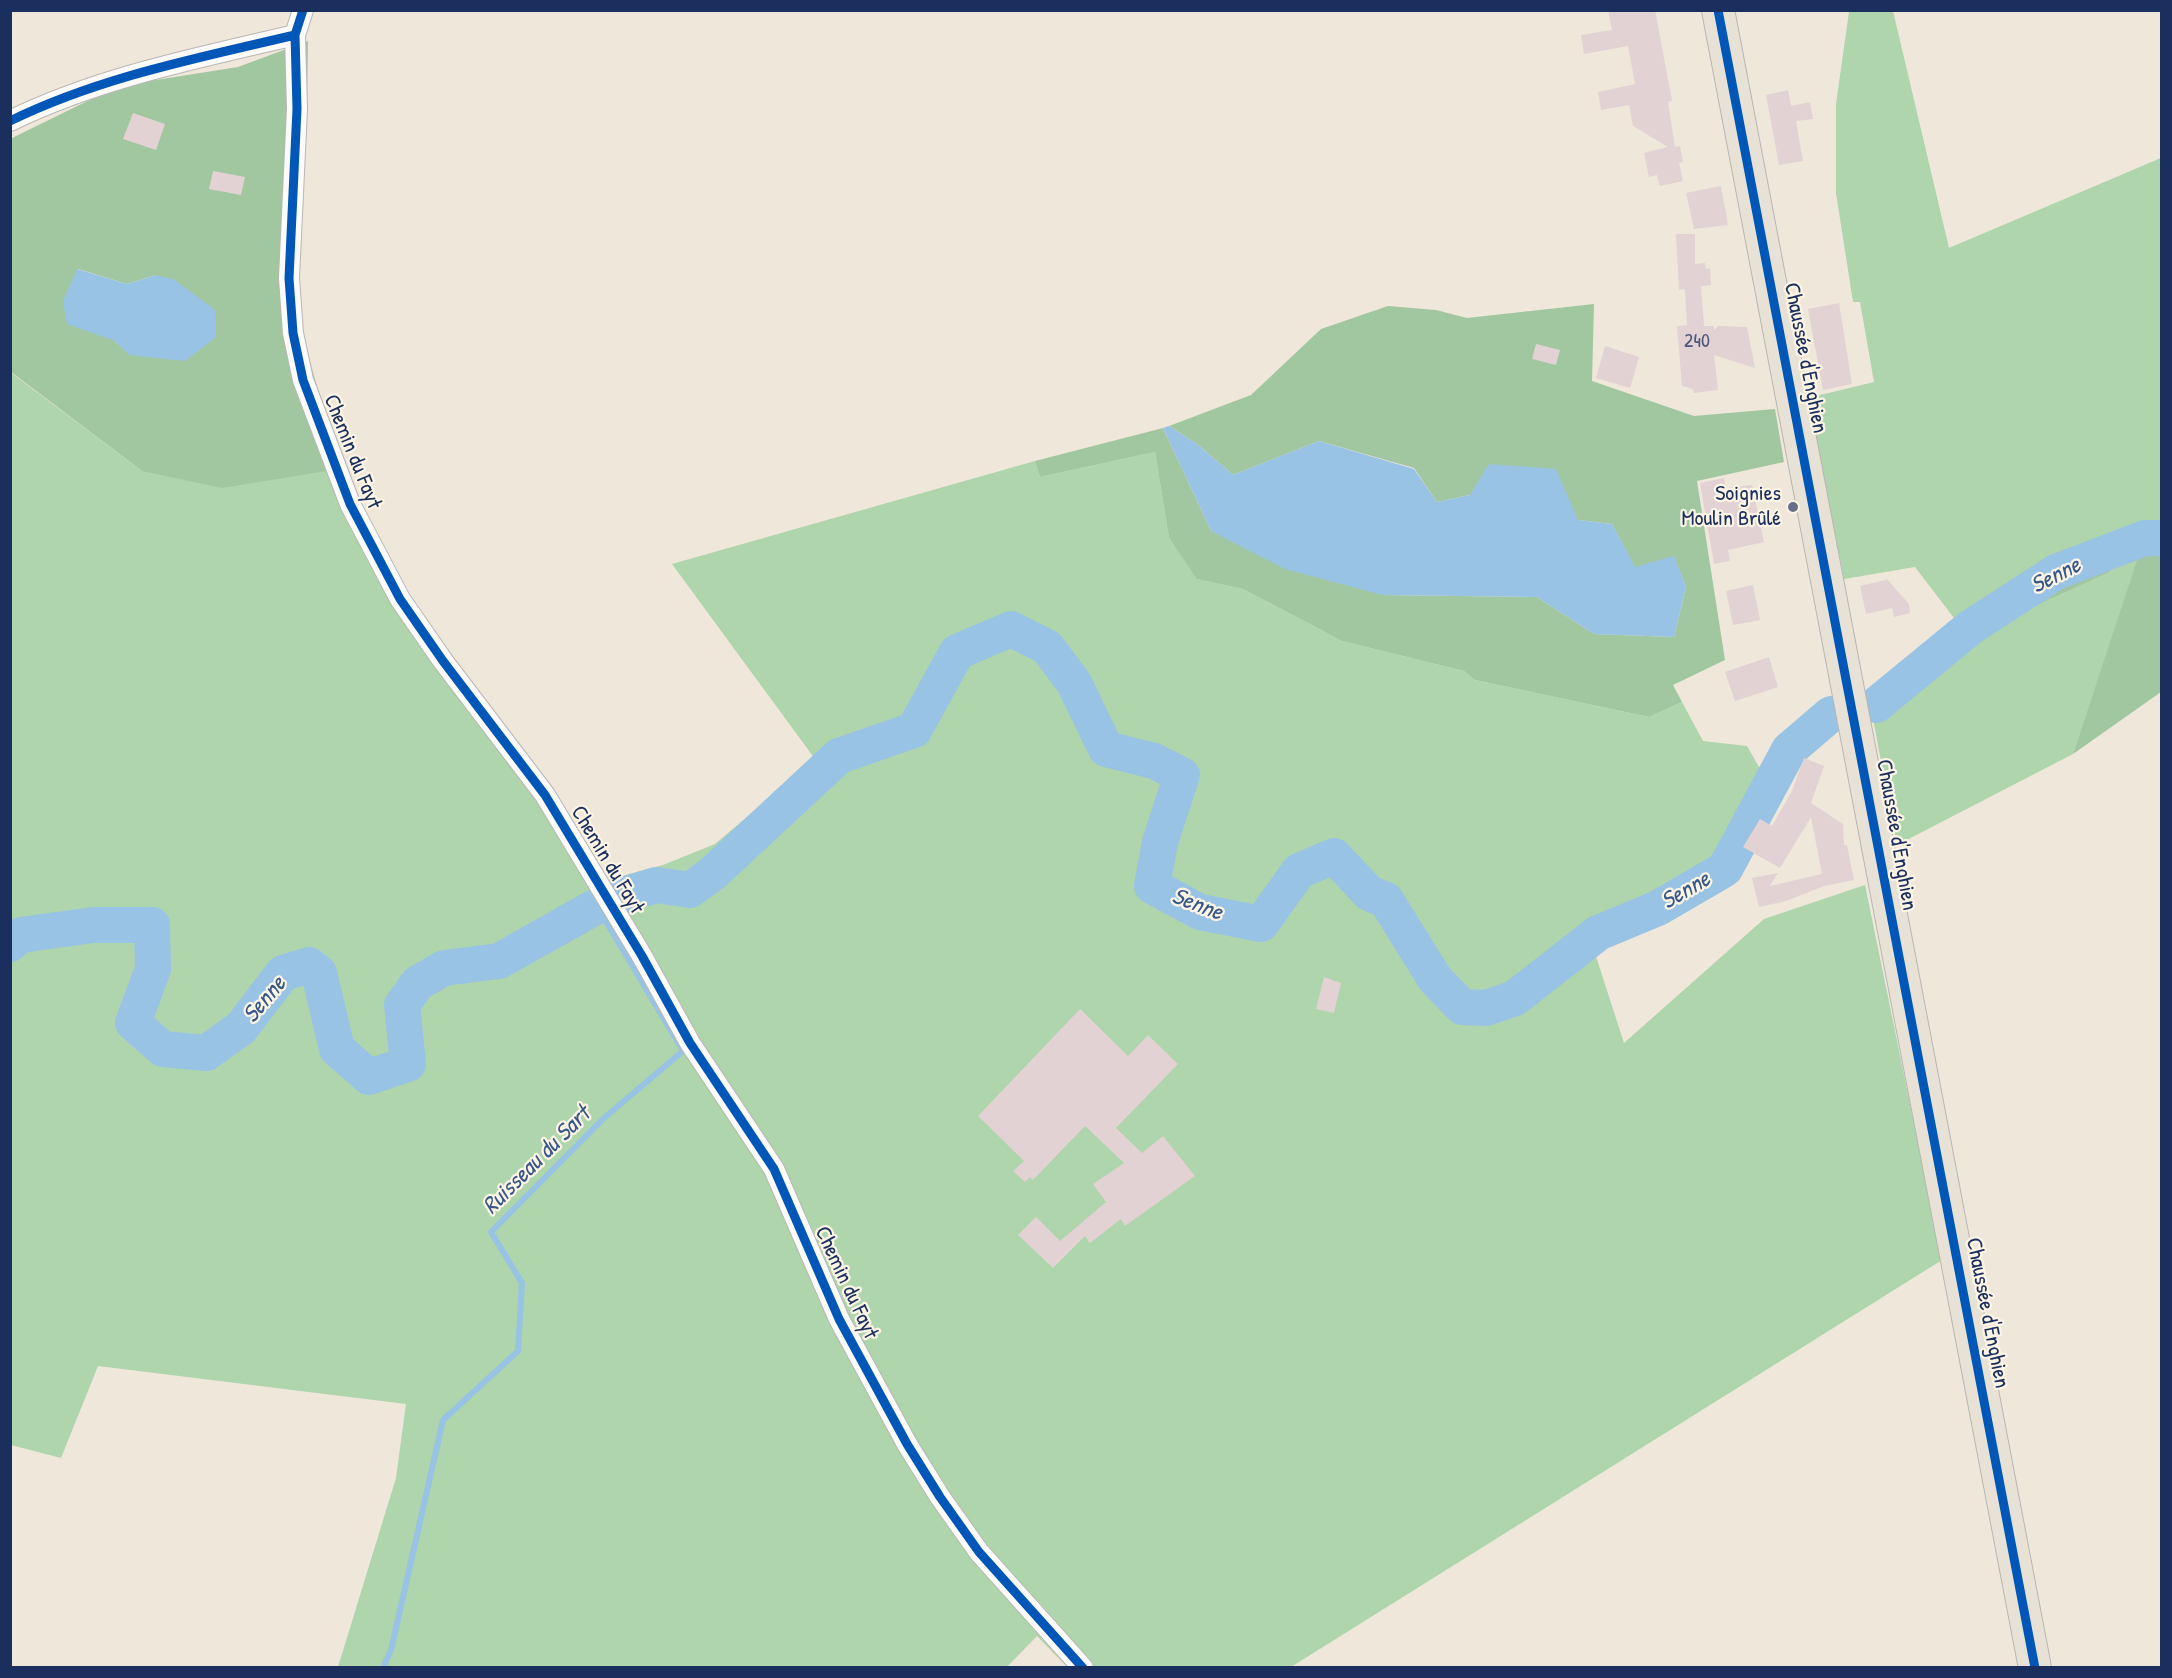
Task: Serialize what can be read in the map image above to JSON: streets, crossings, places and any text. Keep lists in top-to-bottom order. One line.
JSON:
{"streets":{"main road":["Chaussée d'Enghien"],"street":["Chemin du Fayt"]},"water":["Senne","Ruisseau du Sart"],"places":["Soignies Moulin Brûlé"],"house_numbers":["240"]}
